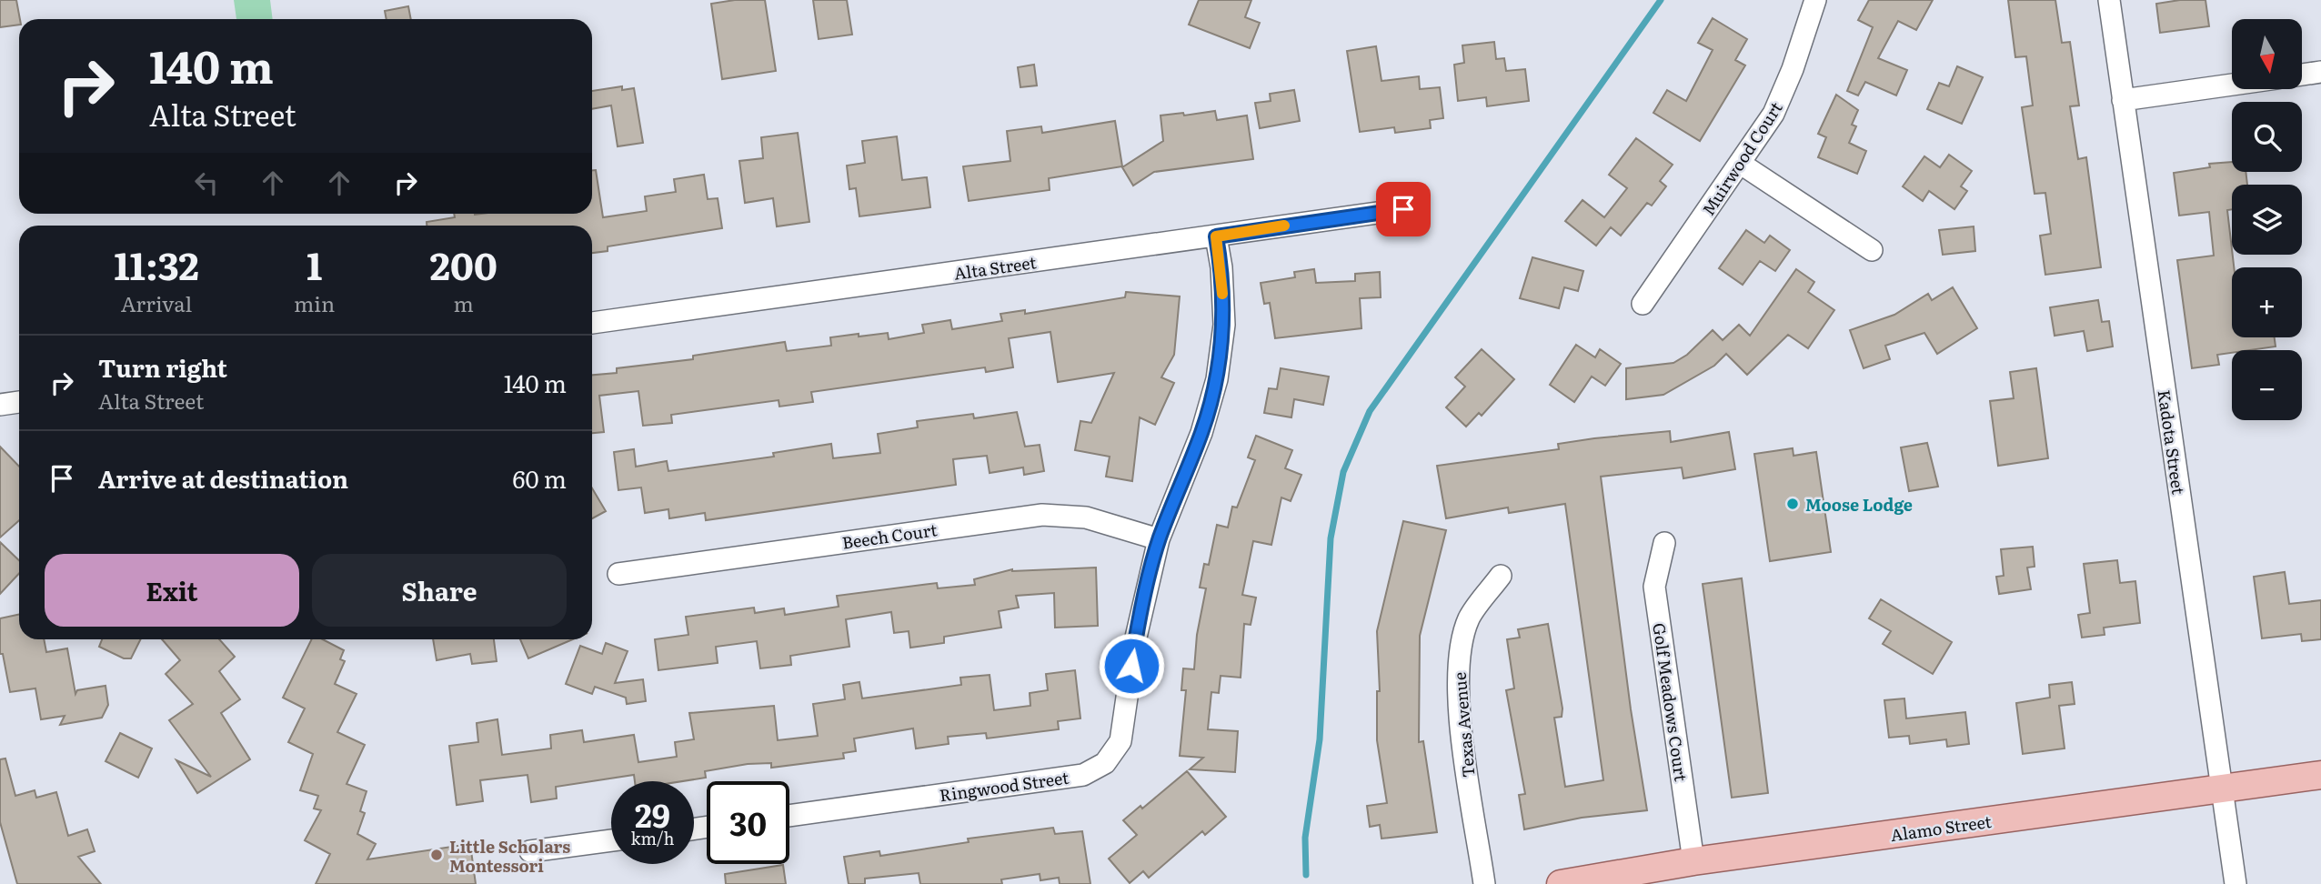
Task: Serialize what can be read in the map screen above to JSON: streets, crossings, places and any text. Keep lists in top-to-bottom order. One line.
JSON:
{"streets":{"main road":["Alamo Street"],"street":["Muirwood Court","Alta Street","Kadota Street","Beech Court","Golf Meadows Court","Texas Avenue","Ringwood Street"]},"crossings":[["Alta Street","Ringwood Street"],["Kadota Street","Alamo Street"],["Beech Court","Ringwood Street"],["Golf Meadows Court","Alamo Street"]],"places":["Moose Lodge","Little Scholars Montessori"],"north":"bottom","page":{"map_buttons":["+","−"],"turn":["140 m","Alta Street"],"eta":["11:32","Arrival","1","min","200","m"],"list":[{"name":"Turn right","note":"Alta Street","value":"140 m"},{"name":"Arrive at destination","value":"60 m"}],"buttons":["Exit","Share"],"speed":"29 km/h","limit":"30"}}
